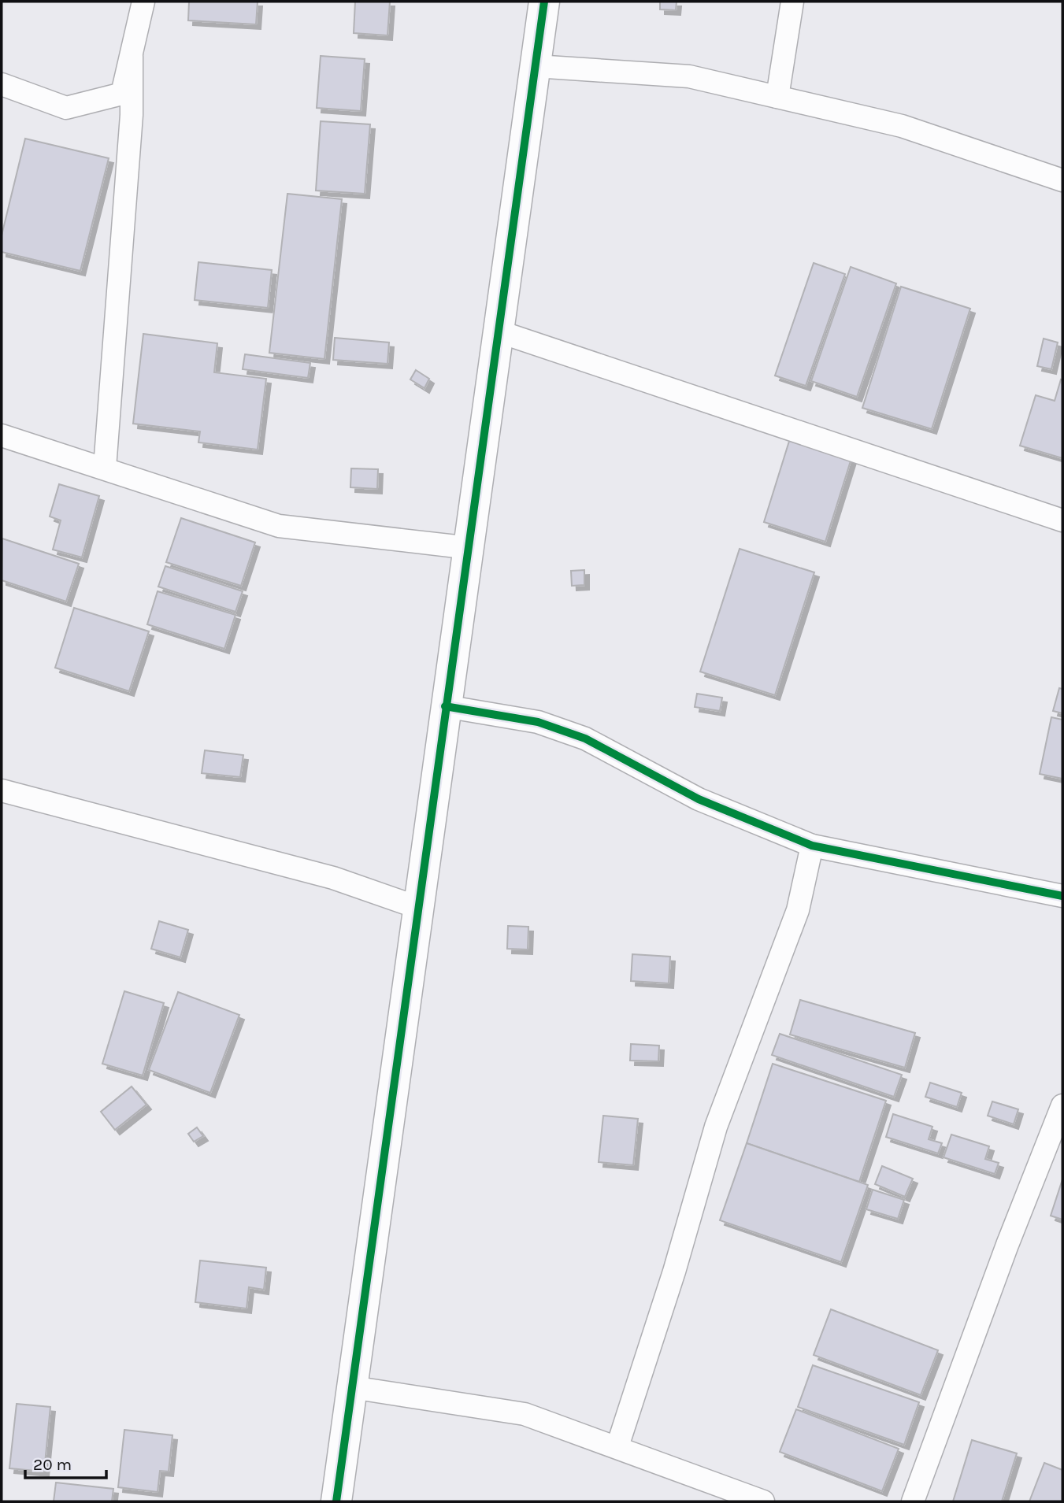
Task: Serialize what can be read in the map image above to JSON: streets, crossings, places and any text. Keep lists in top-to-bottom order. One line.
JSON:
{"scale_bar":"20 m"}
